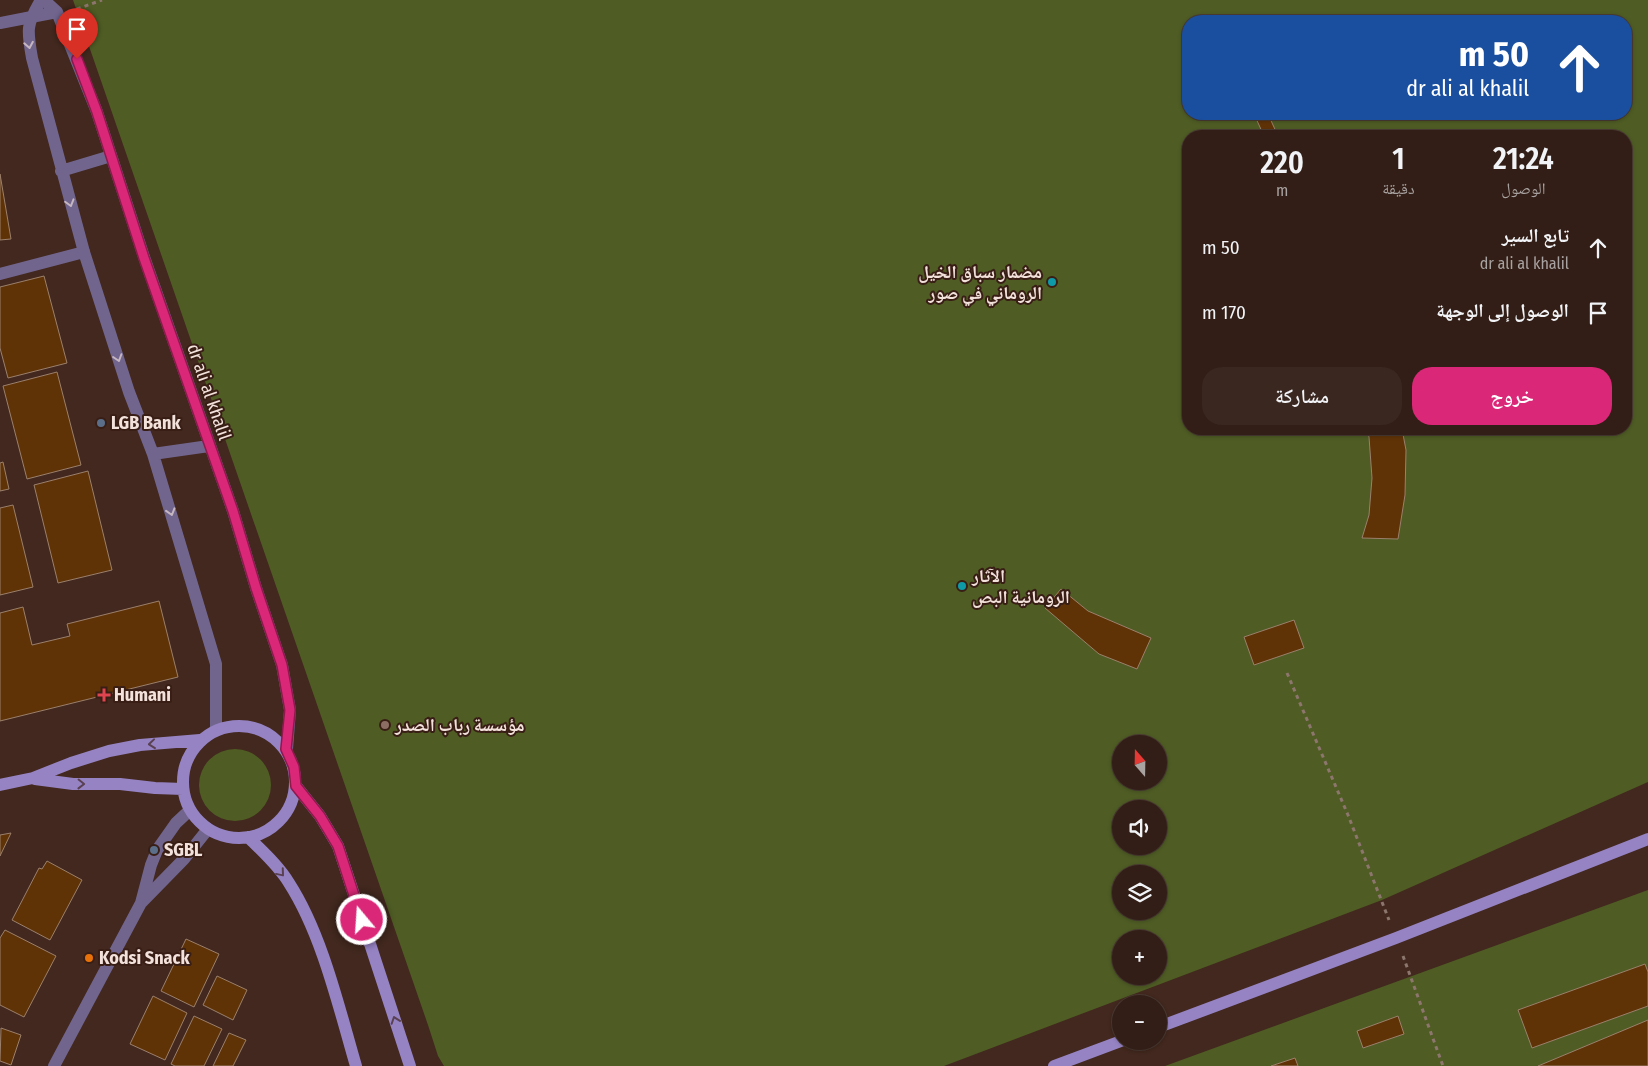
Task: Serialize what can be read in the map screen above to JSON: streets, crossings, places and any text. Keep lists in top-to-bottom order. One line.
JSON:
{"streets":{"street":["dr ali al khalil"]},"places":{"other":["مضمار سباق الخيل الروماني في صور","LGB Bank","الآثار الرومانية البص","مؤسسة رباب الصدر","SGBL","Kodsi Snack"],"health":["Humani"]},"north":"top","page":{"turn":["50 m","dr ali al khalil"],"eta":["21:24","الوصول","1","دقيقة","220","m"],"list":[{"name":"تابع السير","note":"dr ali al khalil","value":"50 m"},{"name":"الوصول إلى الوجهة","value":"170 m"}],"buttons":["خروج","مشاركة"],"map_buttons":["+","−"]}}
